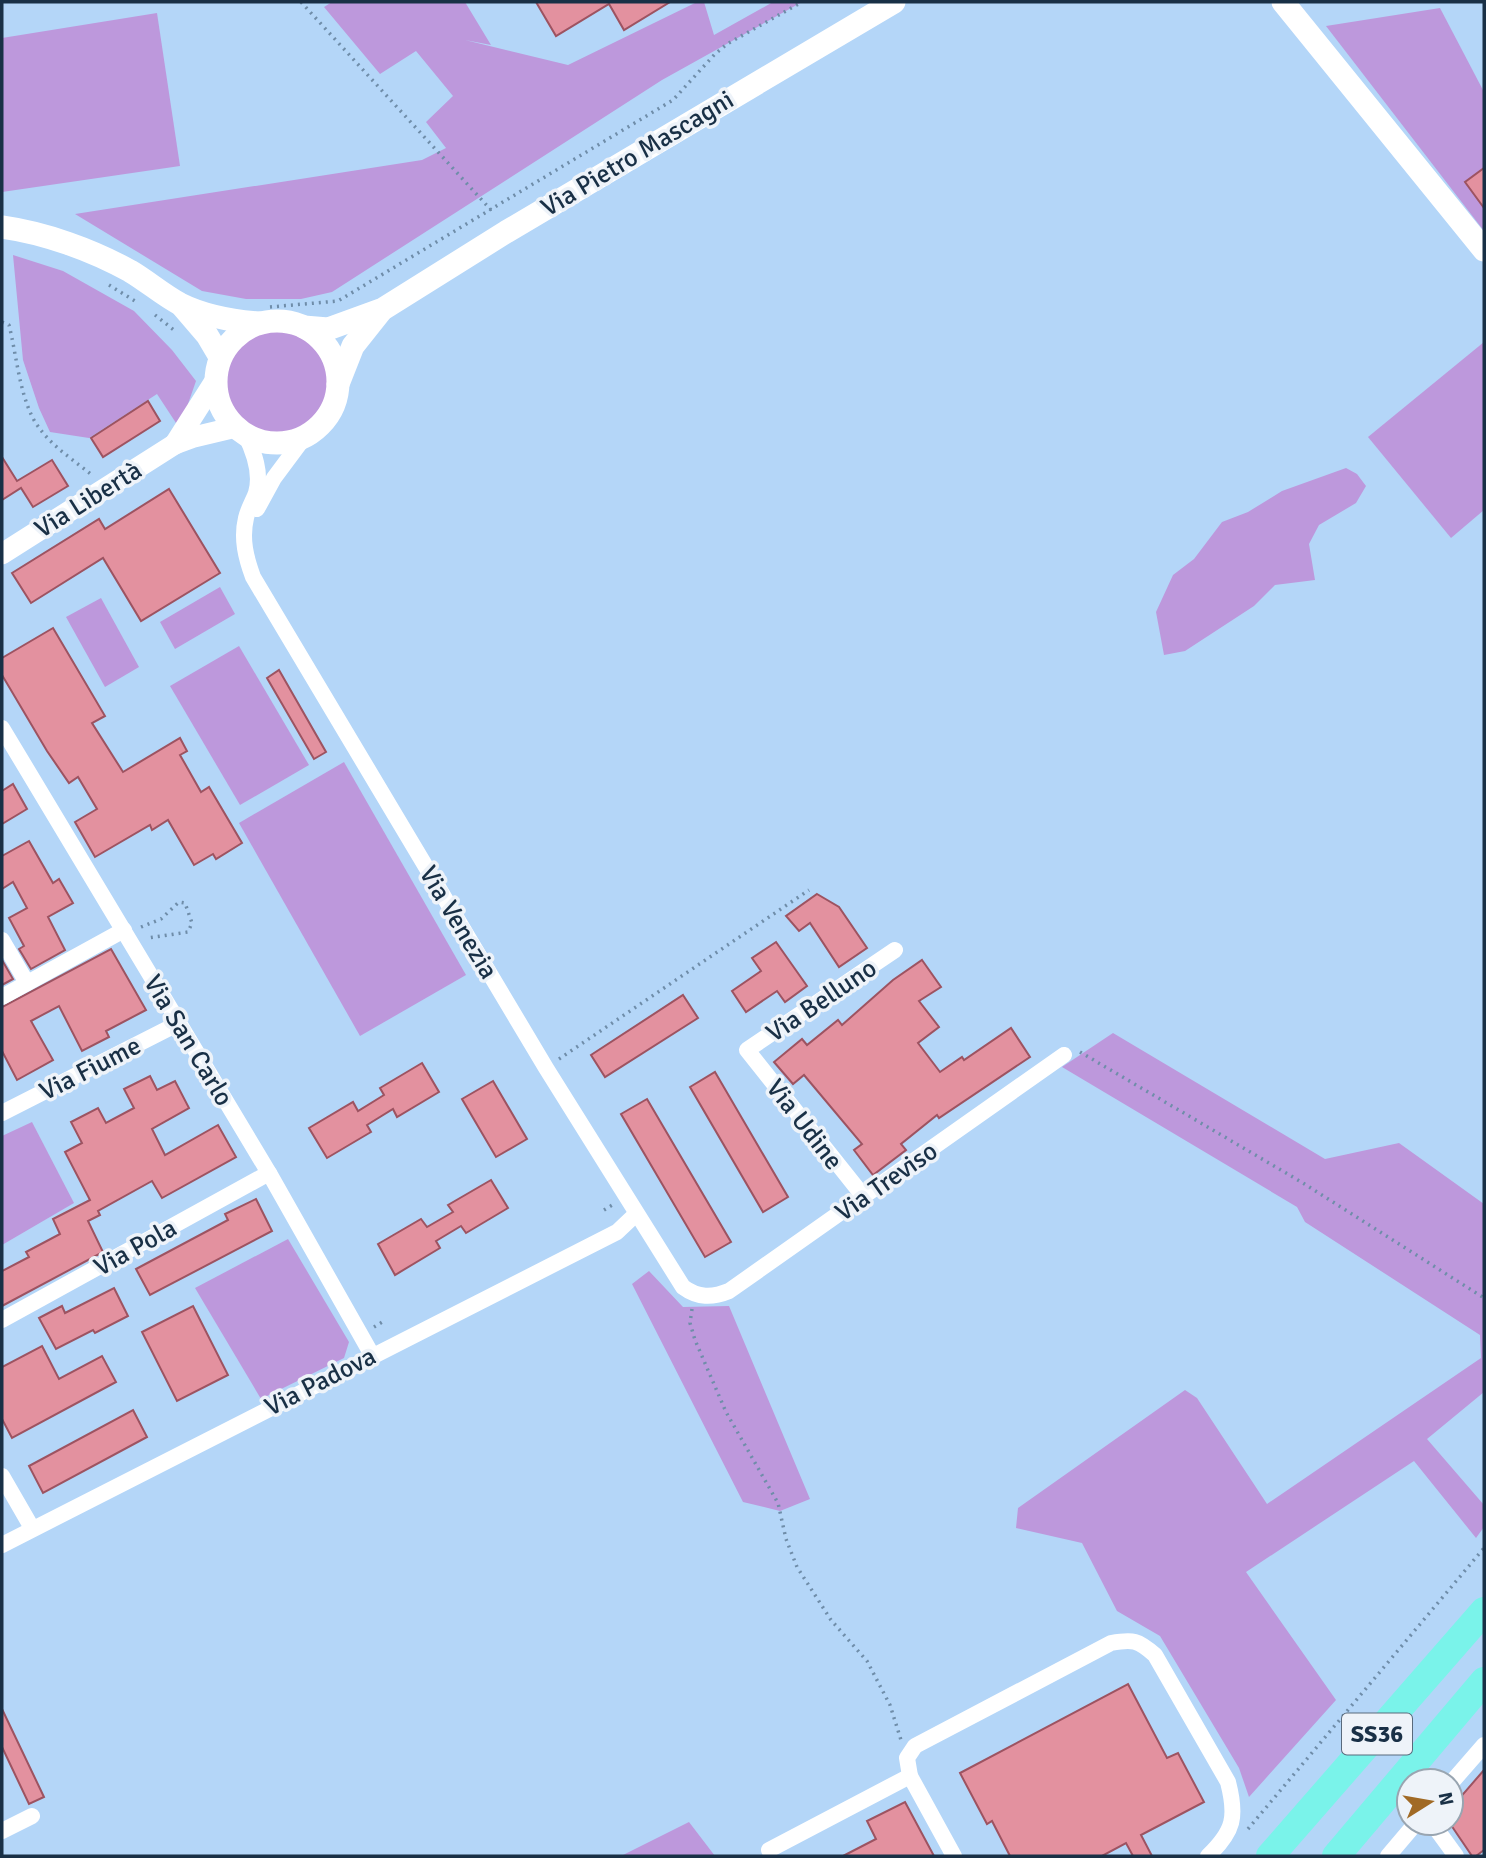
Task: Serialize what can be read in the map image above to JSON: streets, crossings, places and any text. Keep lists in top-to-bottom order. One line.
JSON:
{"streets":{"highway":["SS36"],"main road":["Via Pietro Mascagni"],"street":["Via Libertà","Via Venezia","Via Belluno","Via San Carlo","Via Fiume","Via Udine","Via Treviso","Via Pola","Via Padova"]},"crossings":[["Via Pietro Mascagni","Via Libertà"],["Via Pietro Mascagni","Via Venezia"],["Via Libertà","Via Venezia"],["Via Venezia","Via Treviso"],["Via Venezia","Via Padova"],["Via Belluno","Via Udine"],["Via San Carlo","Via Fiume"],["Via San Carlo","Via Pola"],["Via San Carlo","Via Padova"],["Via Udine","Via Treviso"]],"north":"right"}
